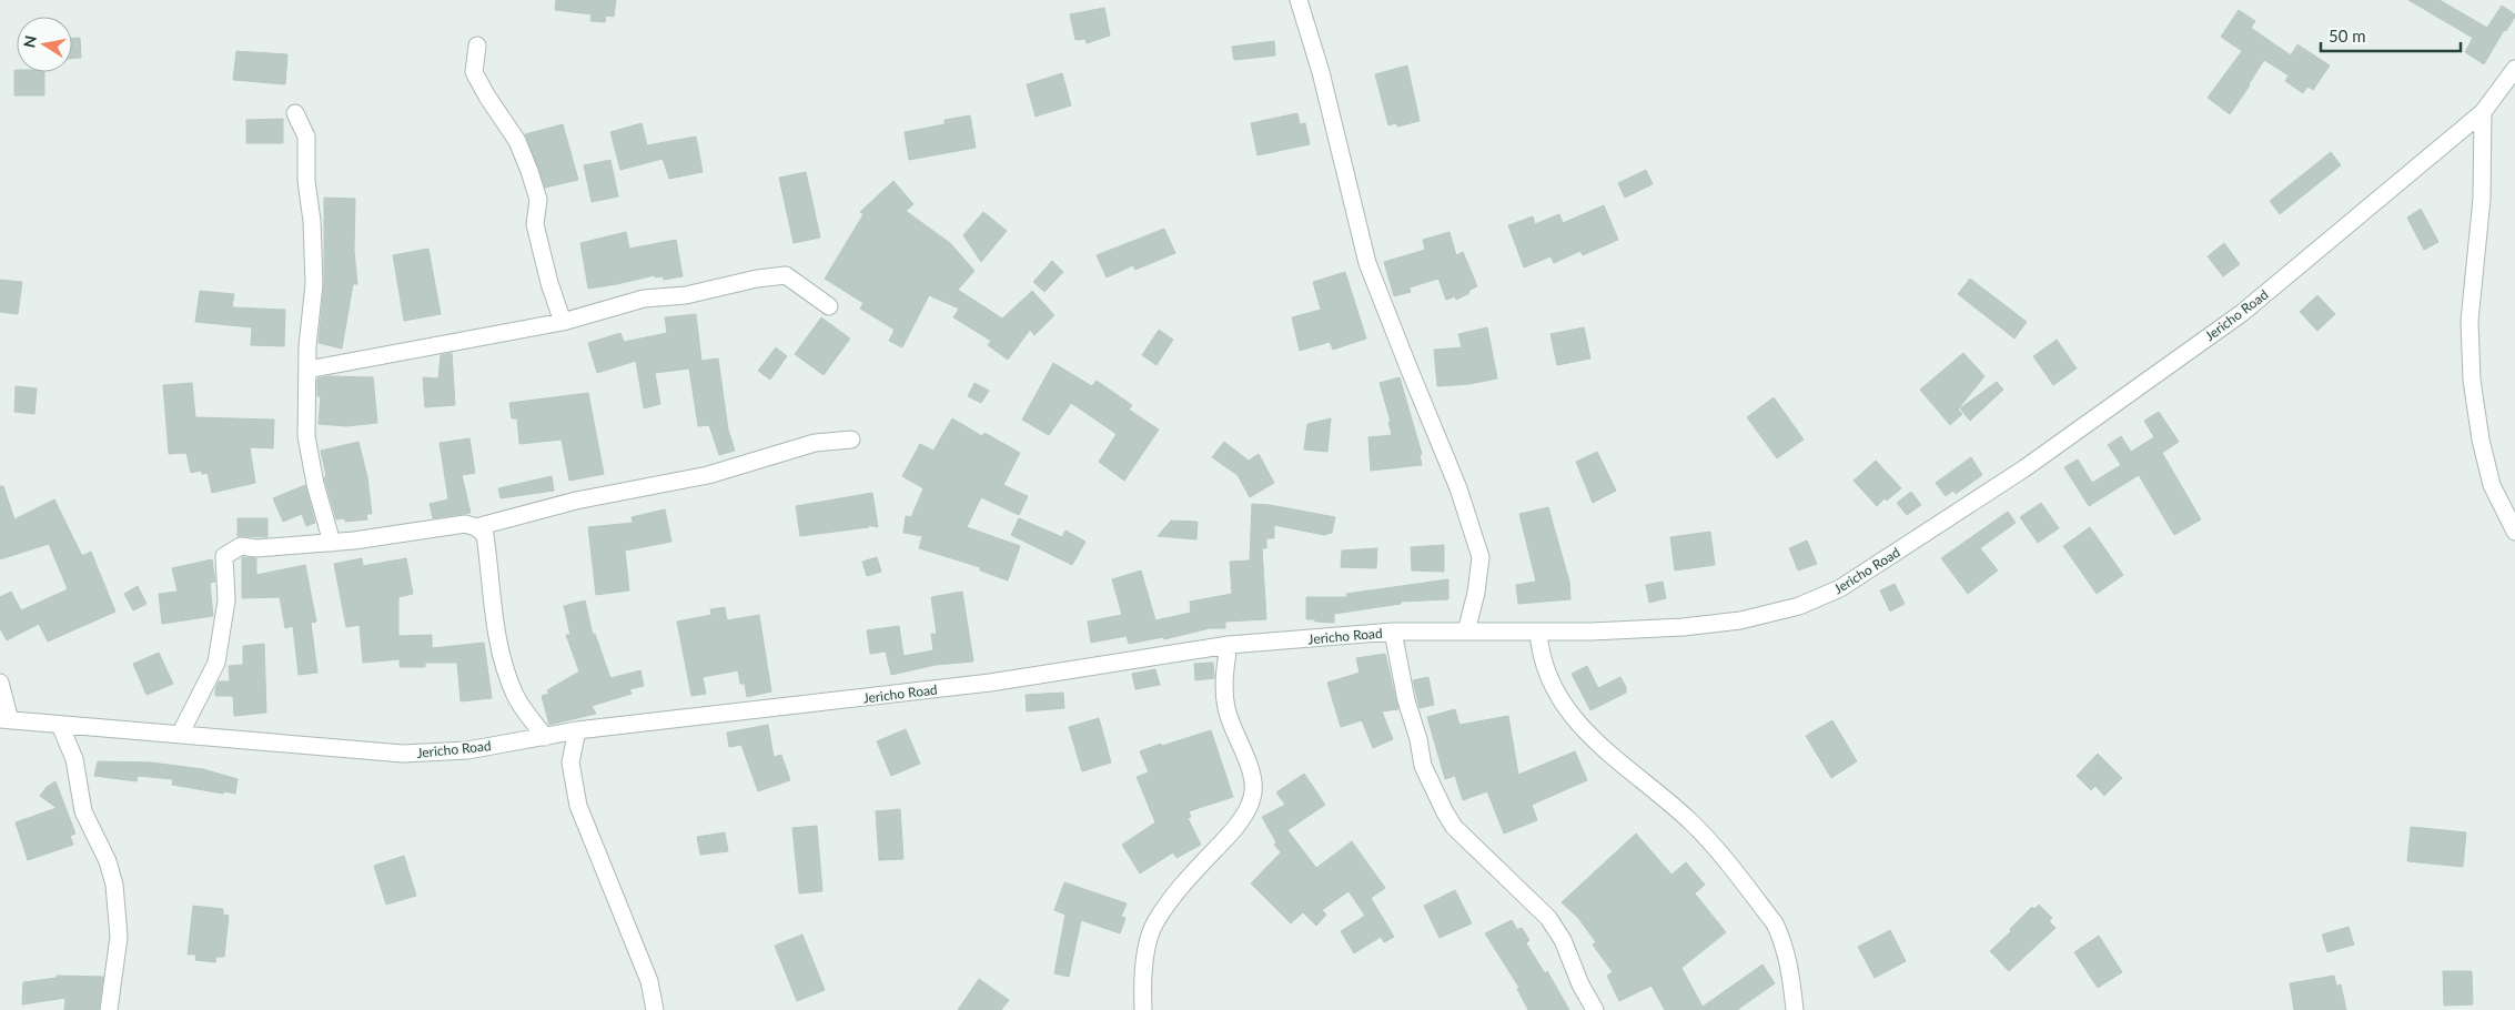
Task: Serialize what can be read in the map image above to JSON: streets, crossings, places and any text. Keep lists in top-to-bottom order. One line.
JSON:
{"streets":{"street":["Jericho Road"]},"scale_bar":"50 m","north":"left"}
